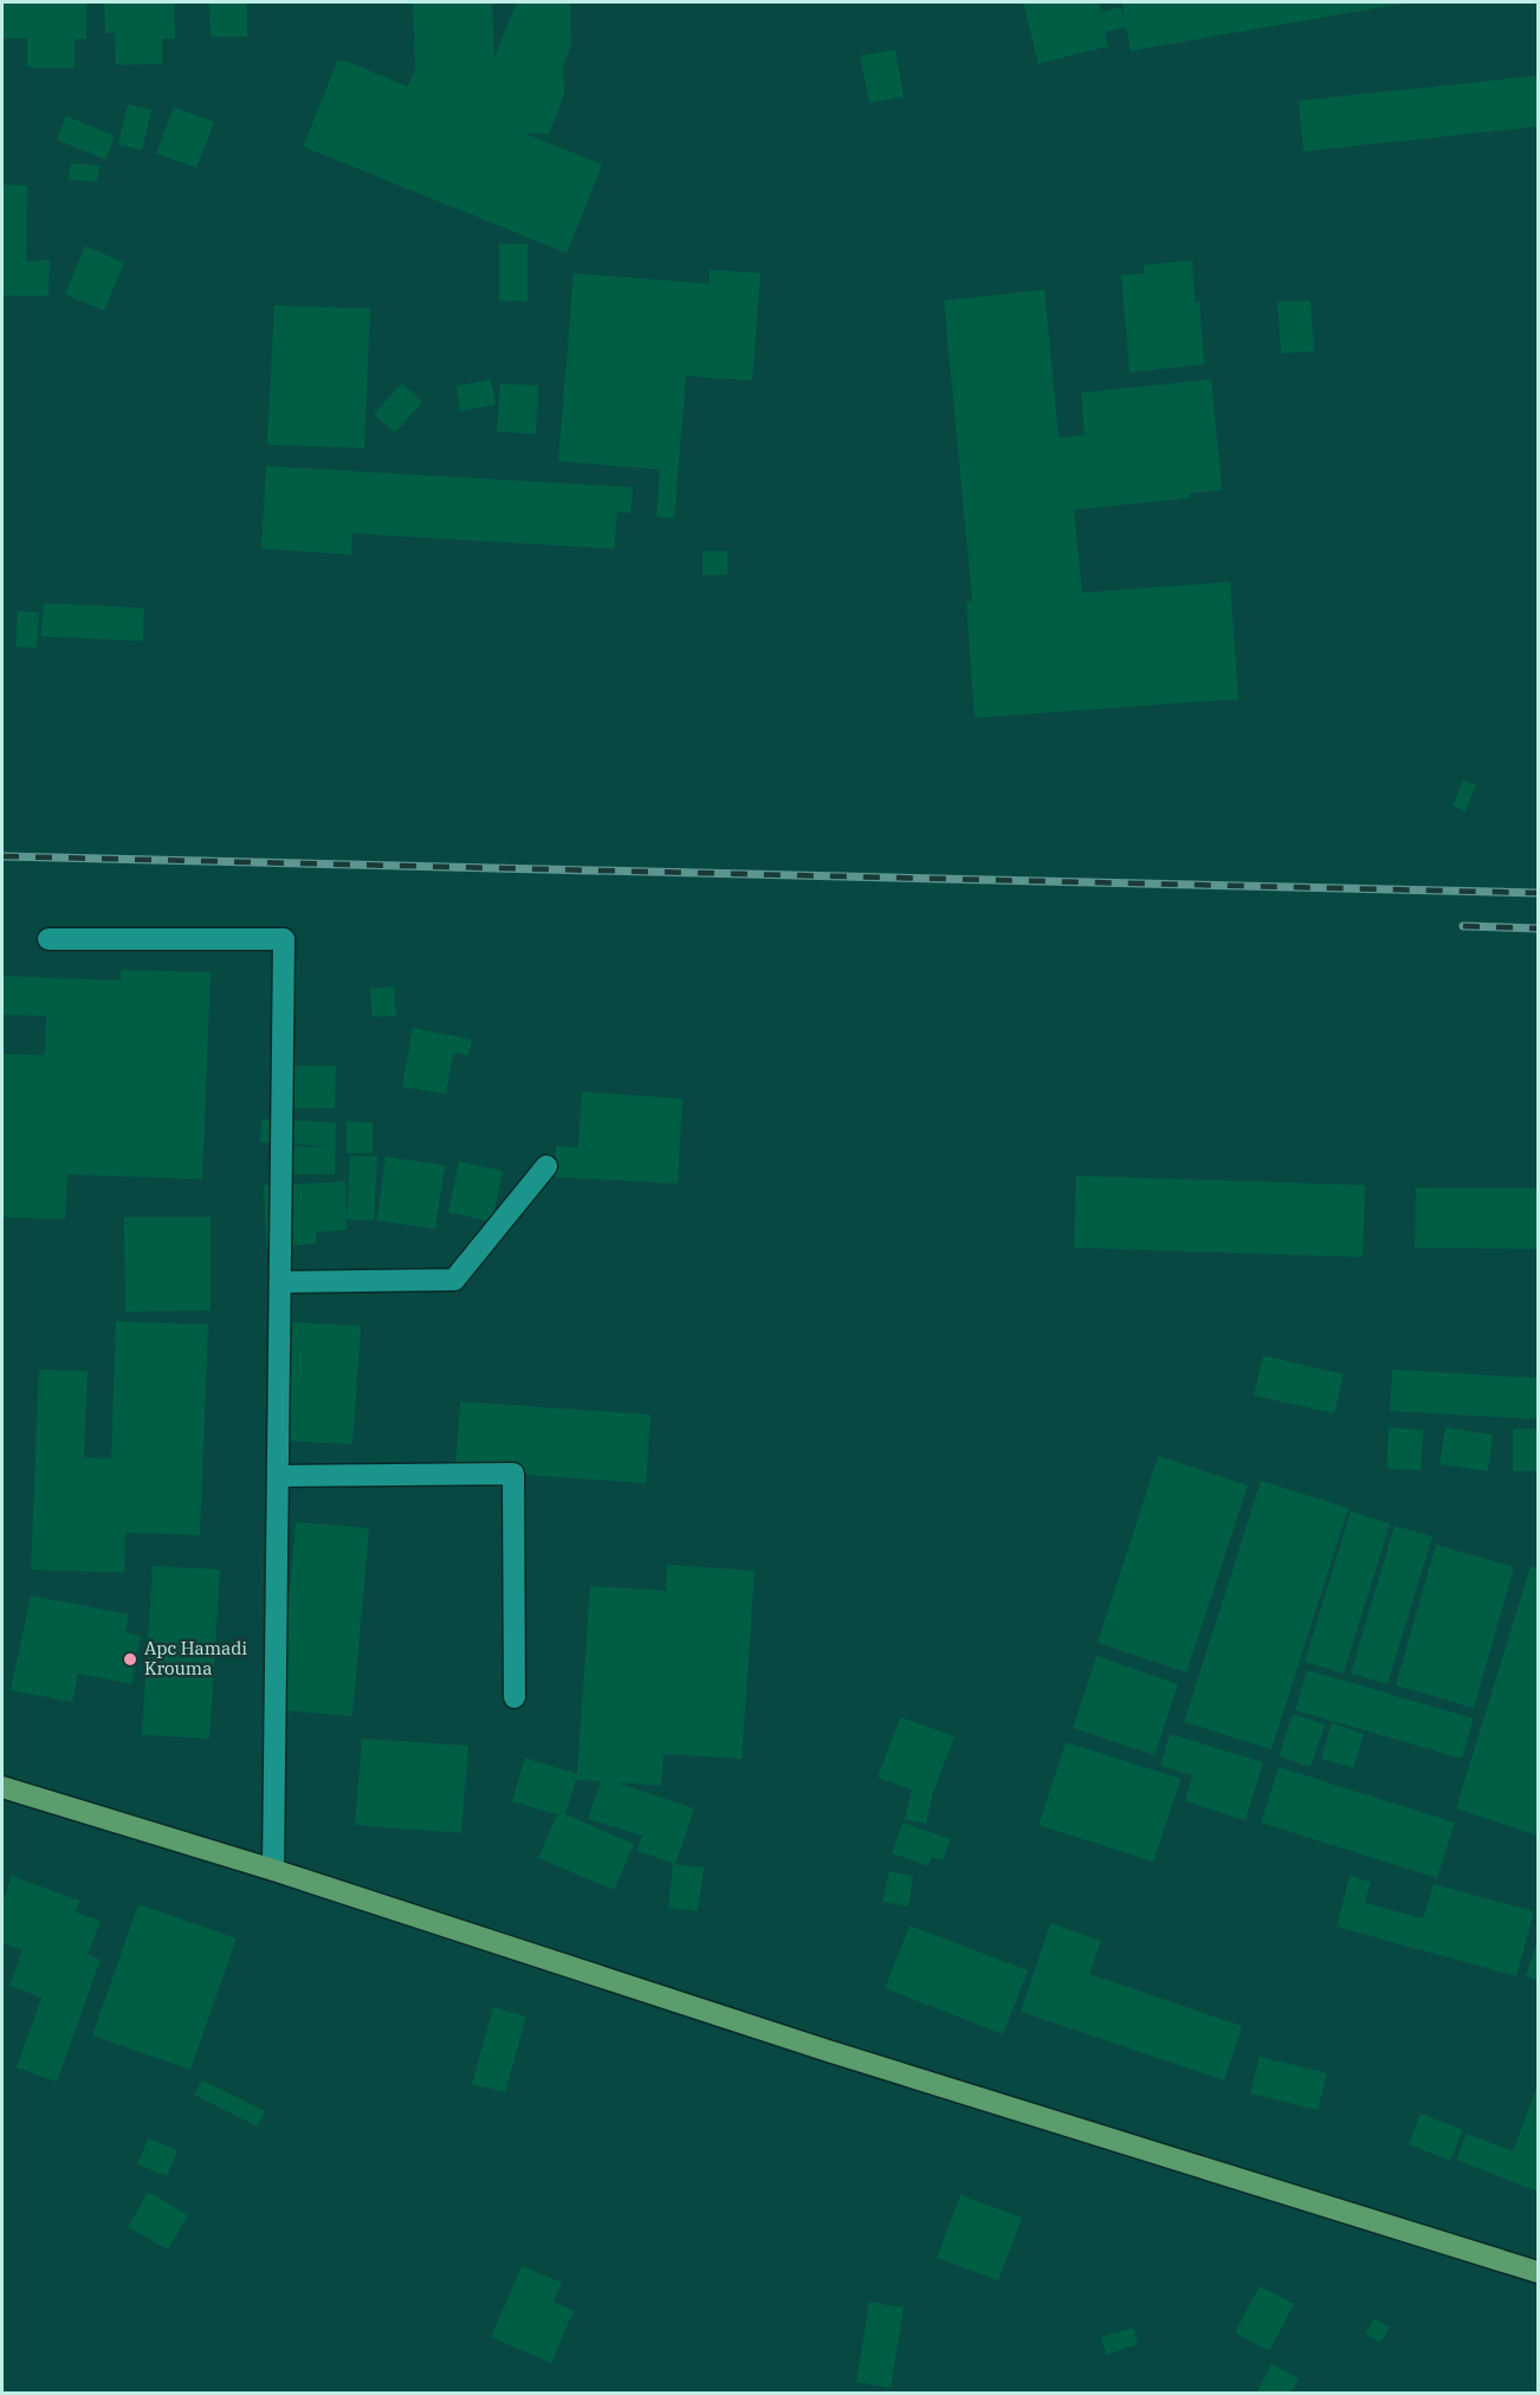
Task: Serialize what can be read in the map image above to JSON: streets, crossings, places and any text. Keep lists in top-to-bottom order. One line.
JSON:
{"places":["Apc Hamadi Krouma"]}
